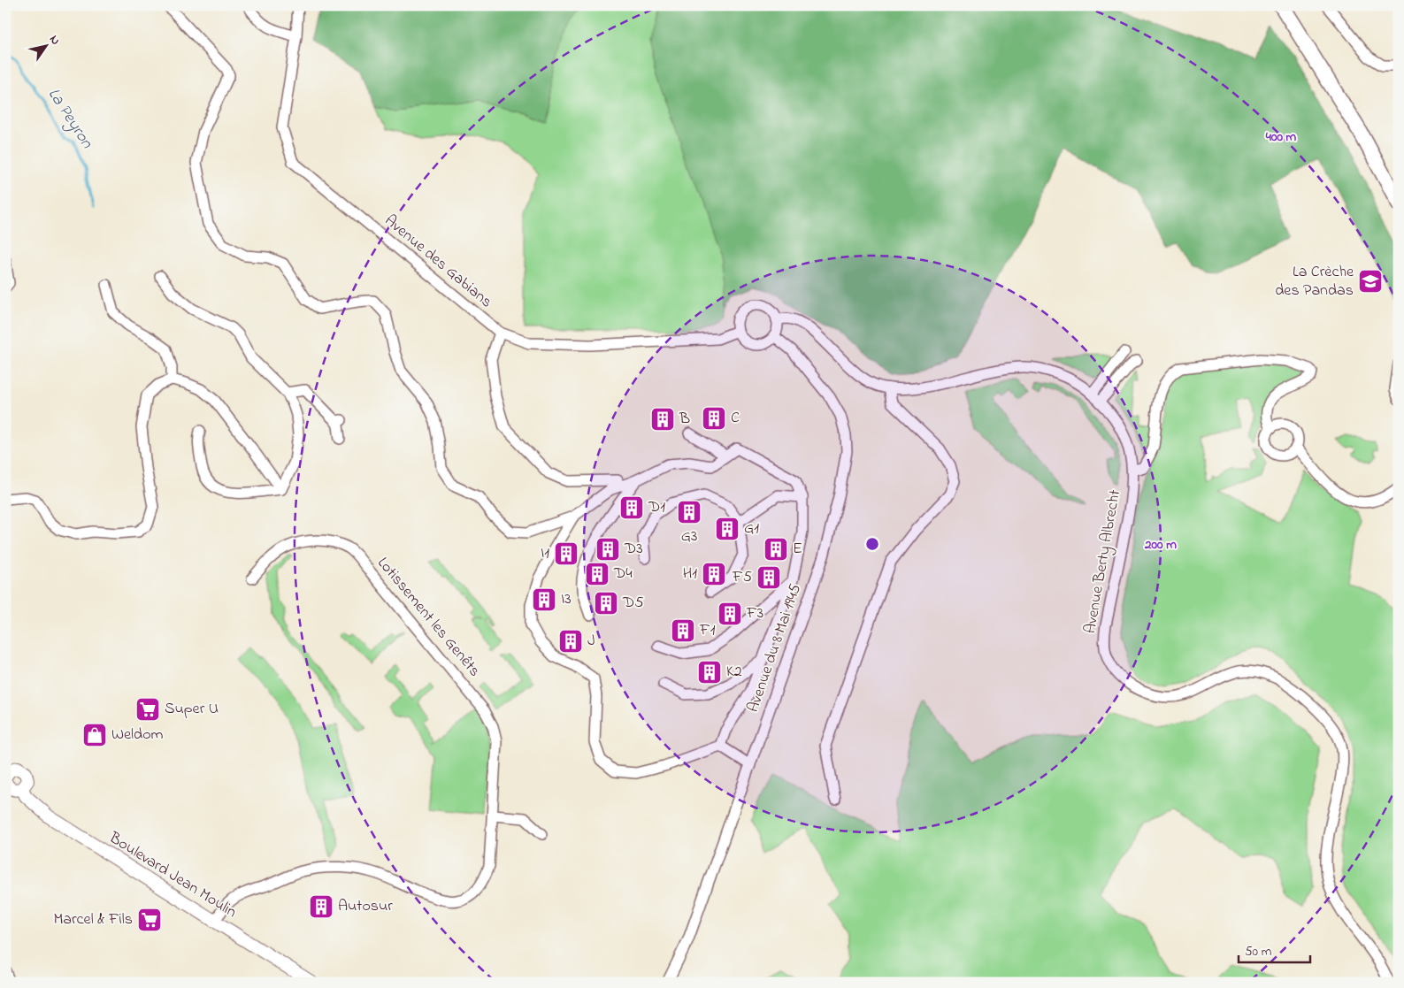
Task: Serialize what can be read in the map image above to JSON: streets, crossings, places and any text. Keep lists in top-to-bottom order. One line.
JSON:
{"streets":{"street":["Avenue des Gabians","Avenue Berty Albrecht","Lotissement les Genêts","Avenue du 8 Mai 1945","Boulevard Jean Moulin"]},"crossings":[["Avenue des Gabians","Avenue Berty Albrecht"],["Avenue des Gabians","Avenue du 8 Mai 1945"],["Avenue Berty Albrecht","Avenue du 8 Mai 1945"],["Lotissement les Genêts","Boulevard Jean Moulin"]],"water":["La Peyron"],"places":{"school or university":["La Crèche des Pandas"],"building":["C","B","D1","G3","G1","D3","E","I1","D4","H1","F5","I3","D5","F3","F1","J","K2","Autosur"],"supermarket":["Super U","Marcel & Fils"],"shop":["Weldom"]},"scale_bar":"50 m","north":"top right","rings":["400 m","200 m"]}
